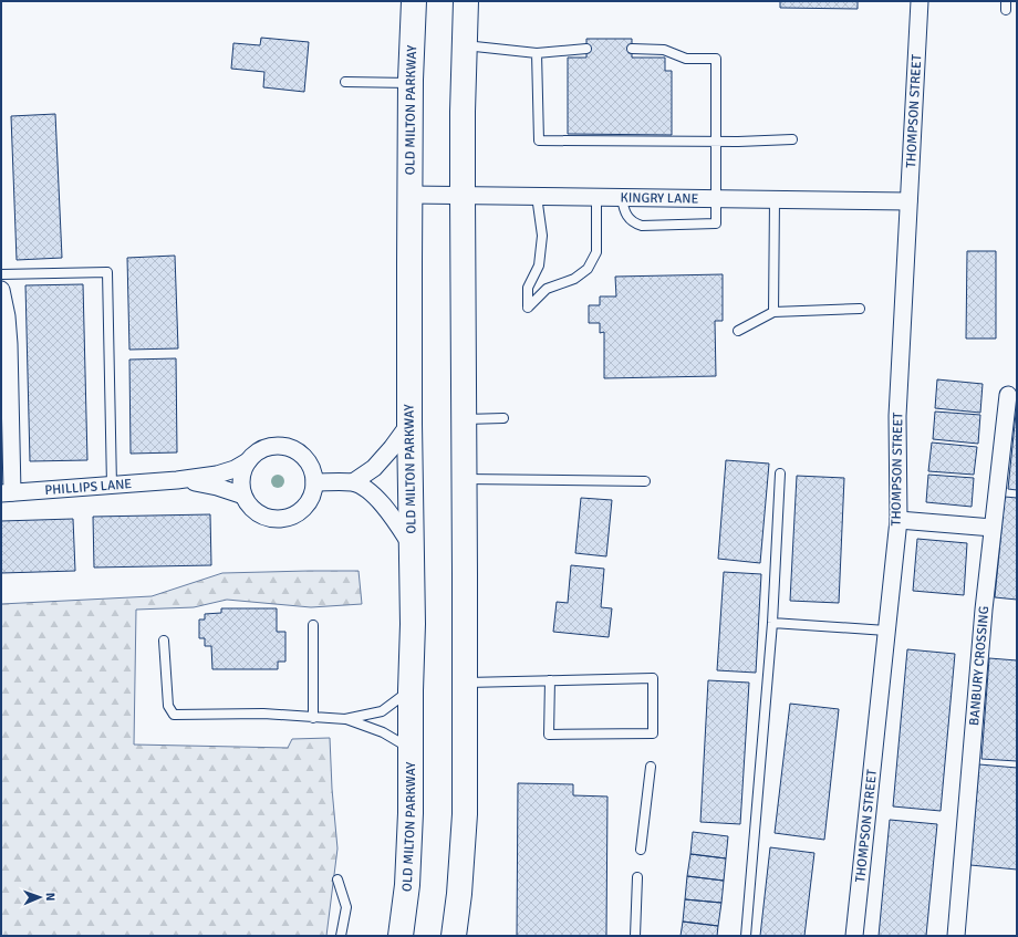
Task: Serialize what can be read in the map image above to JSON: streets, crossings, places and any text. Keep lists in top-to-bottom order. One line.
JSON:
{"streets":{"highway":["OLD MILTON PARKWAY"],"street":["THOMPSON STREET","KINGRY LANE","PHILLIPS LANE","BANBURY CROSSING"]},"crossings":[["OLD MILTON PARKWAY","KINGRY LANE"],["THOMPSON STREET","KINGRY LANE"]],"north":"right"}
